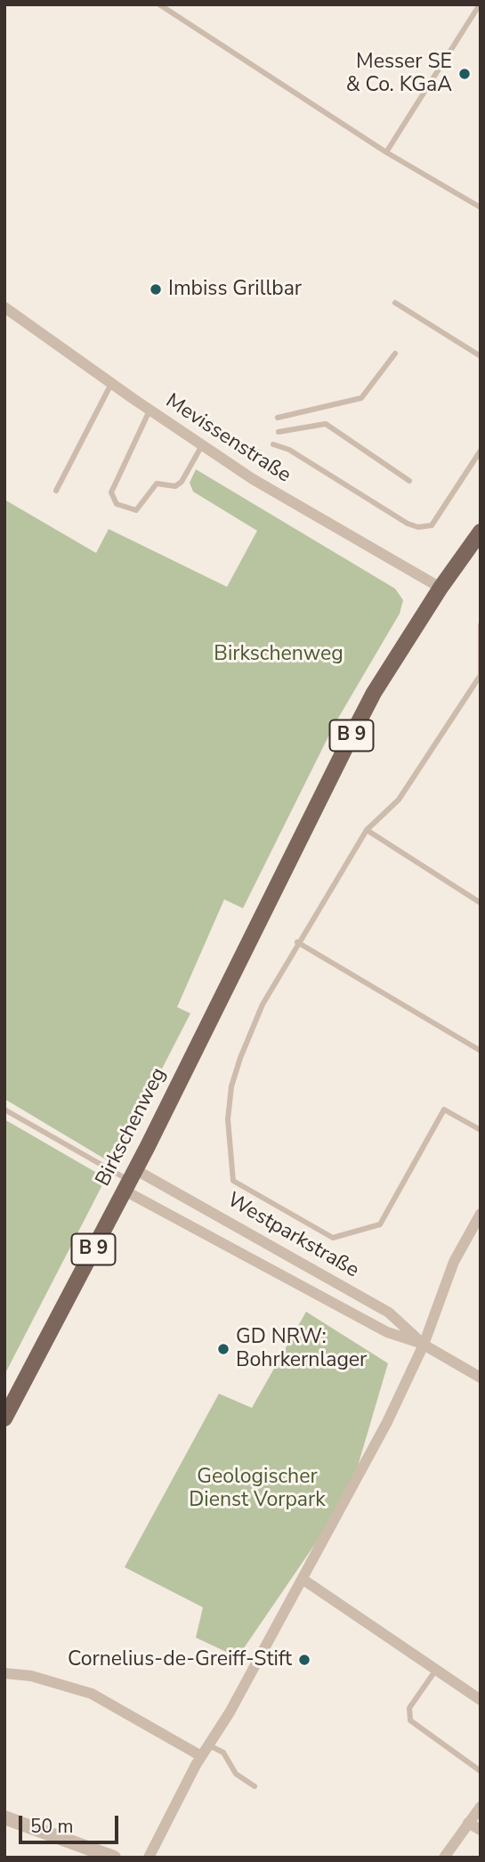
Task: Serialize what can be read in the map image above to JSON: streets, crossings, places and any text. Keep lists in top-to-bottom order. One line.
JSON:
{"streets":{"main road":["B 9","Birkschenweg"],"street":["Mevissenstraße","Westparkstraße"]},"crossings":[["Mevissenstraße","Birkschenweg"],["Birkschenweg","Westparkstraße"]],"parks":["Birkschenweg","Geologischer Dienst Vorpark"],"places":["Messer SE & Co. KGaA","Imbiss Grillbar","GD NRW: Bohrkernlager","Cornelius-de-Greiff-Stift"],"scale_bar":"50 m"}
